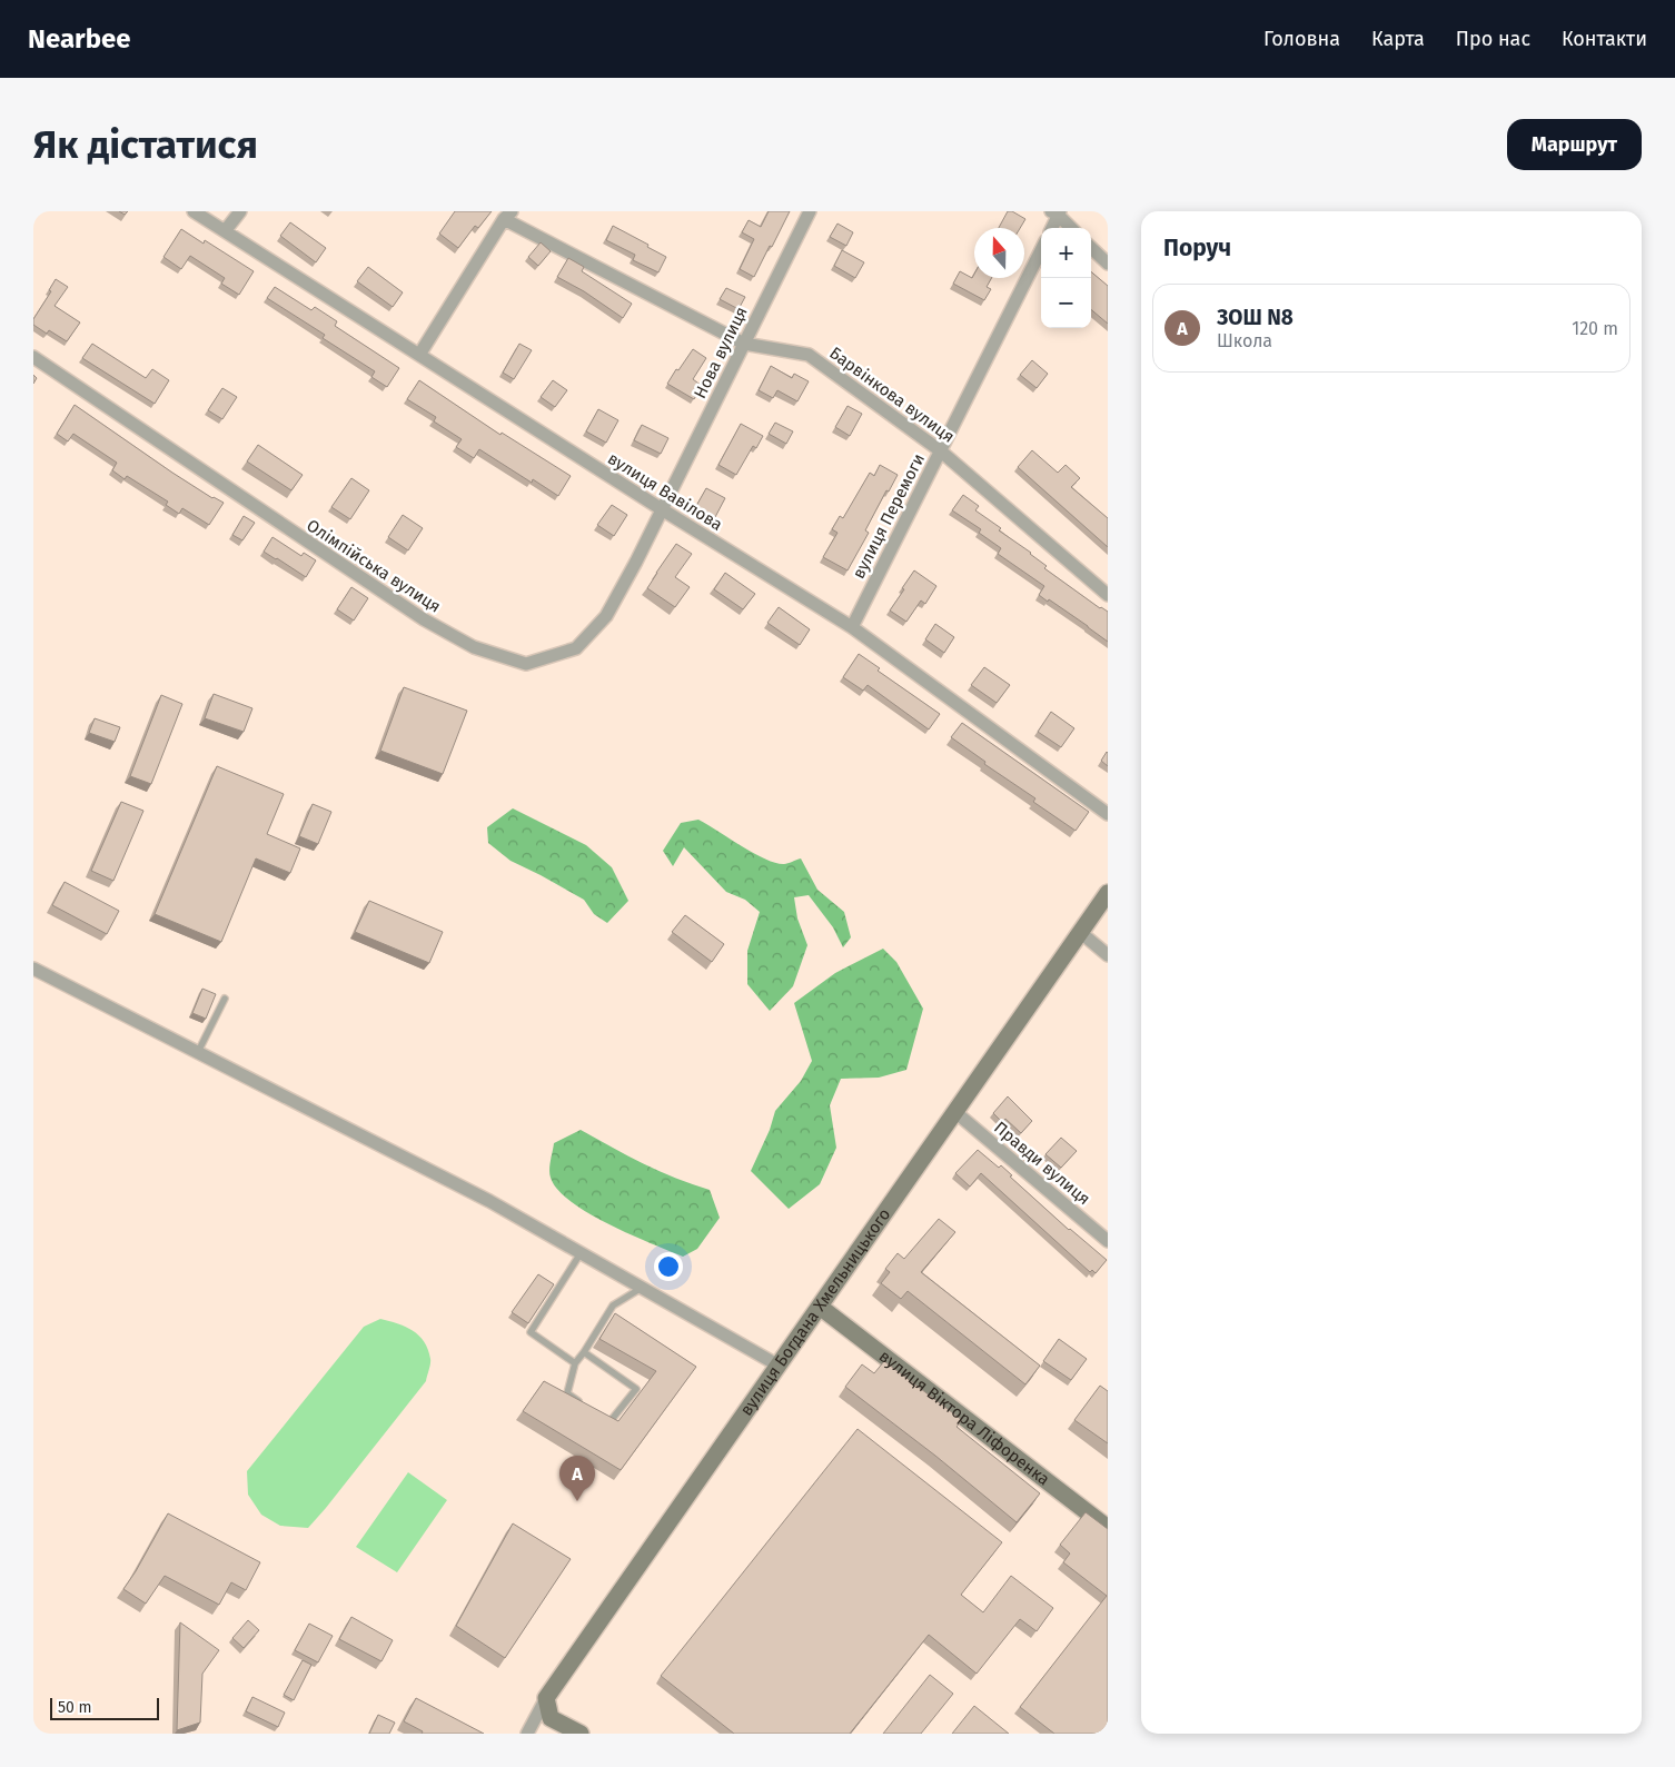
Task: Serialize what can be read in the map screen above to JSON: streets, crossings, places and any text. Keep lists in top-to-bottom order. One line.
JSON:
{"streets":{"street":["Нова вулиця","Барвінкова вулиця","вулиця Вавілова","вулиця Перемоги","Олімпійська вулиця","Правди вулиця","вулиця Богдана Хмельницького","вулиця Віктора Ліфоренка"]},"crossings":[["Нова вулиця","Барвінкова вулиця"],["Нова вулиця","вулиця Вавілова"],["Нова вулиця","Олімпійська вулиця"],["Барвінкова вулиця","вулиця Перемоги"],["вулиця Вавілова","вулиця Перемоги"],["вулиця Вавілова","Олімпійська вулиця"],["Правди вулиця","вулиця Богдана Хмельницького"],["вулиця Богдана Хмельницького","вулиця Віктора Ліфоренка"]],"scale_bar":"50 m","north":"top","page":{"header":"Nearbee","nav":["Головна","Карта","Про нас","Контакти"],"buttons":"Маршрут","title":"Як дістатися","heading":"Поруч","map_buttons":["+","−"],"list":[{"mark":"A","name":"ЗОШ N8","note":"Школа","value":"120 m"}],"pins":"A","scale":"50 m"}}
